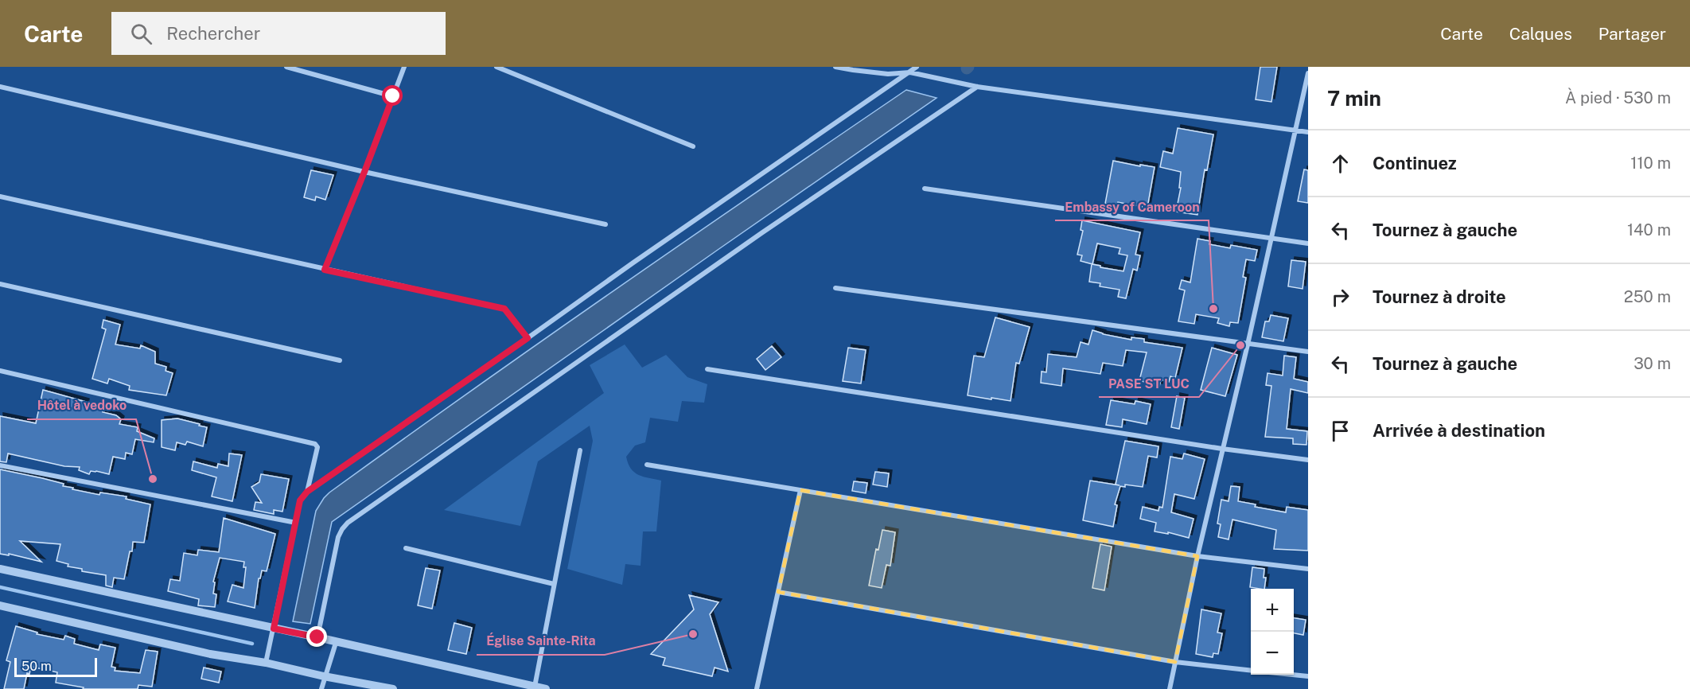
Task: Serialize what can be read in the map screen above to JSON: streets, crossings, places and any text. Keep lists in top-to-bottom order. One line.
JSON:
{"places":["Embassy of Cameroon","PASE ST LUC","Hôtel à vedoko","Église Sainte-Rita"],"scale_bar":"50 m","page":{"header":"Carte","search":"Rechercher","nav":["Carte","Calques","Partager"],"heading":["7 min","À pied · 530 m"],"list":[["Continuez","110 m"],["Tournez à gauche","140 m"],["Tournez à droite","250 m"],["Tournez à gauche","30 m"],"Arrivée à destination"],"map_buttons":["+","−"],"scale":"50 m"}}
